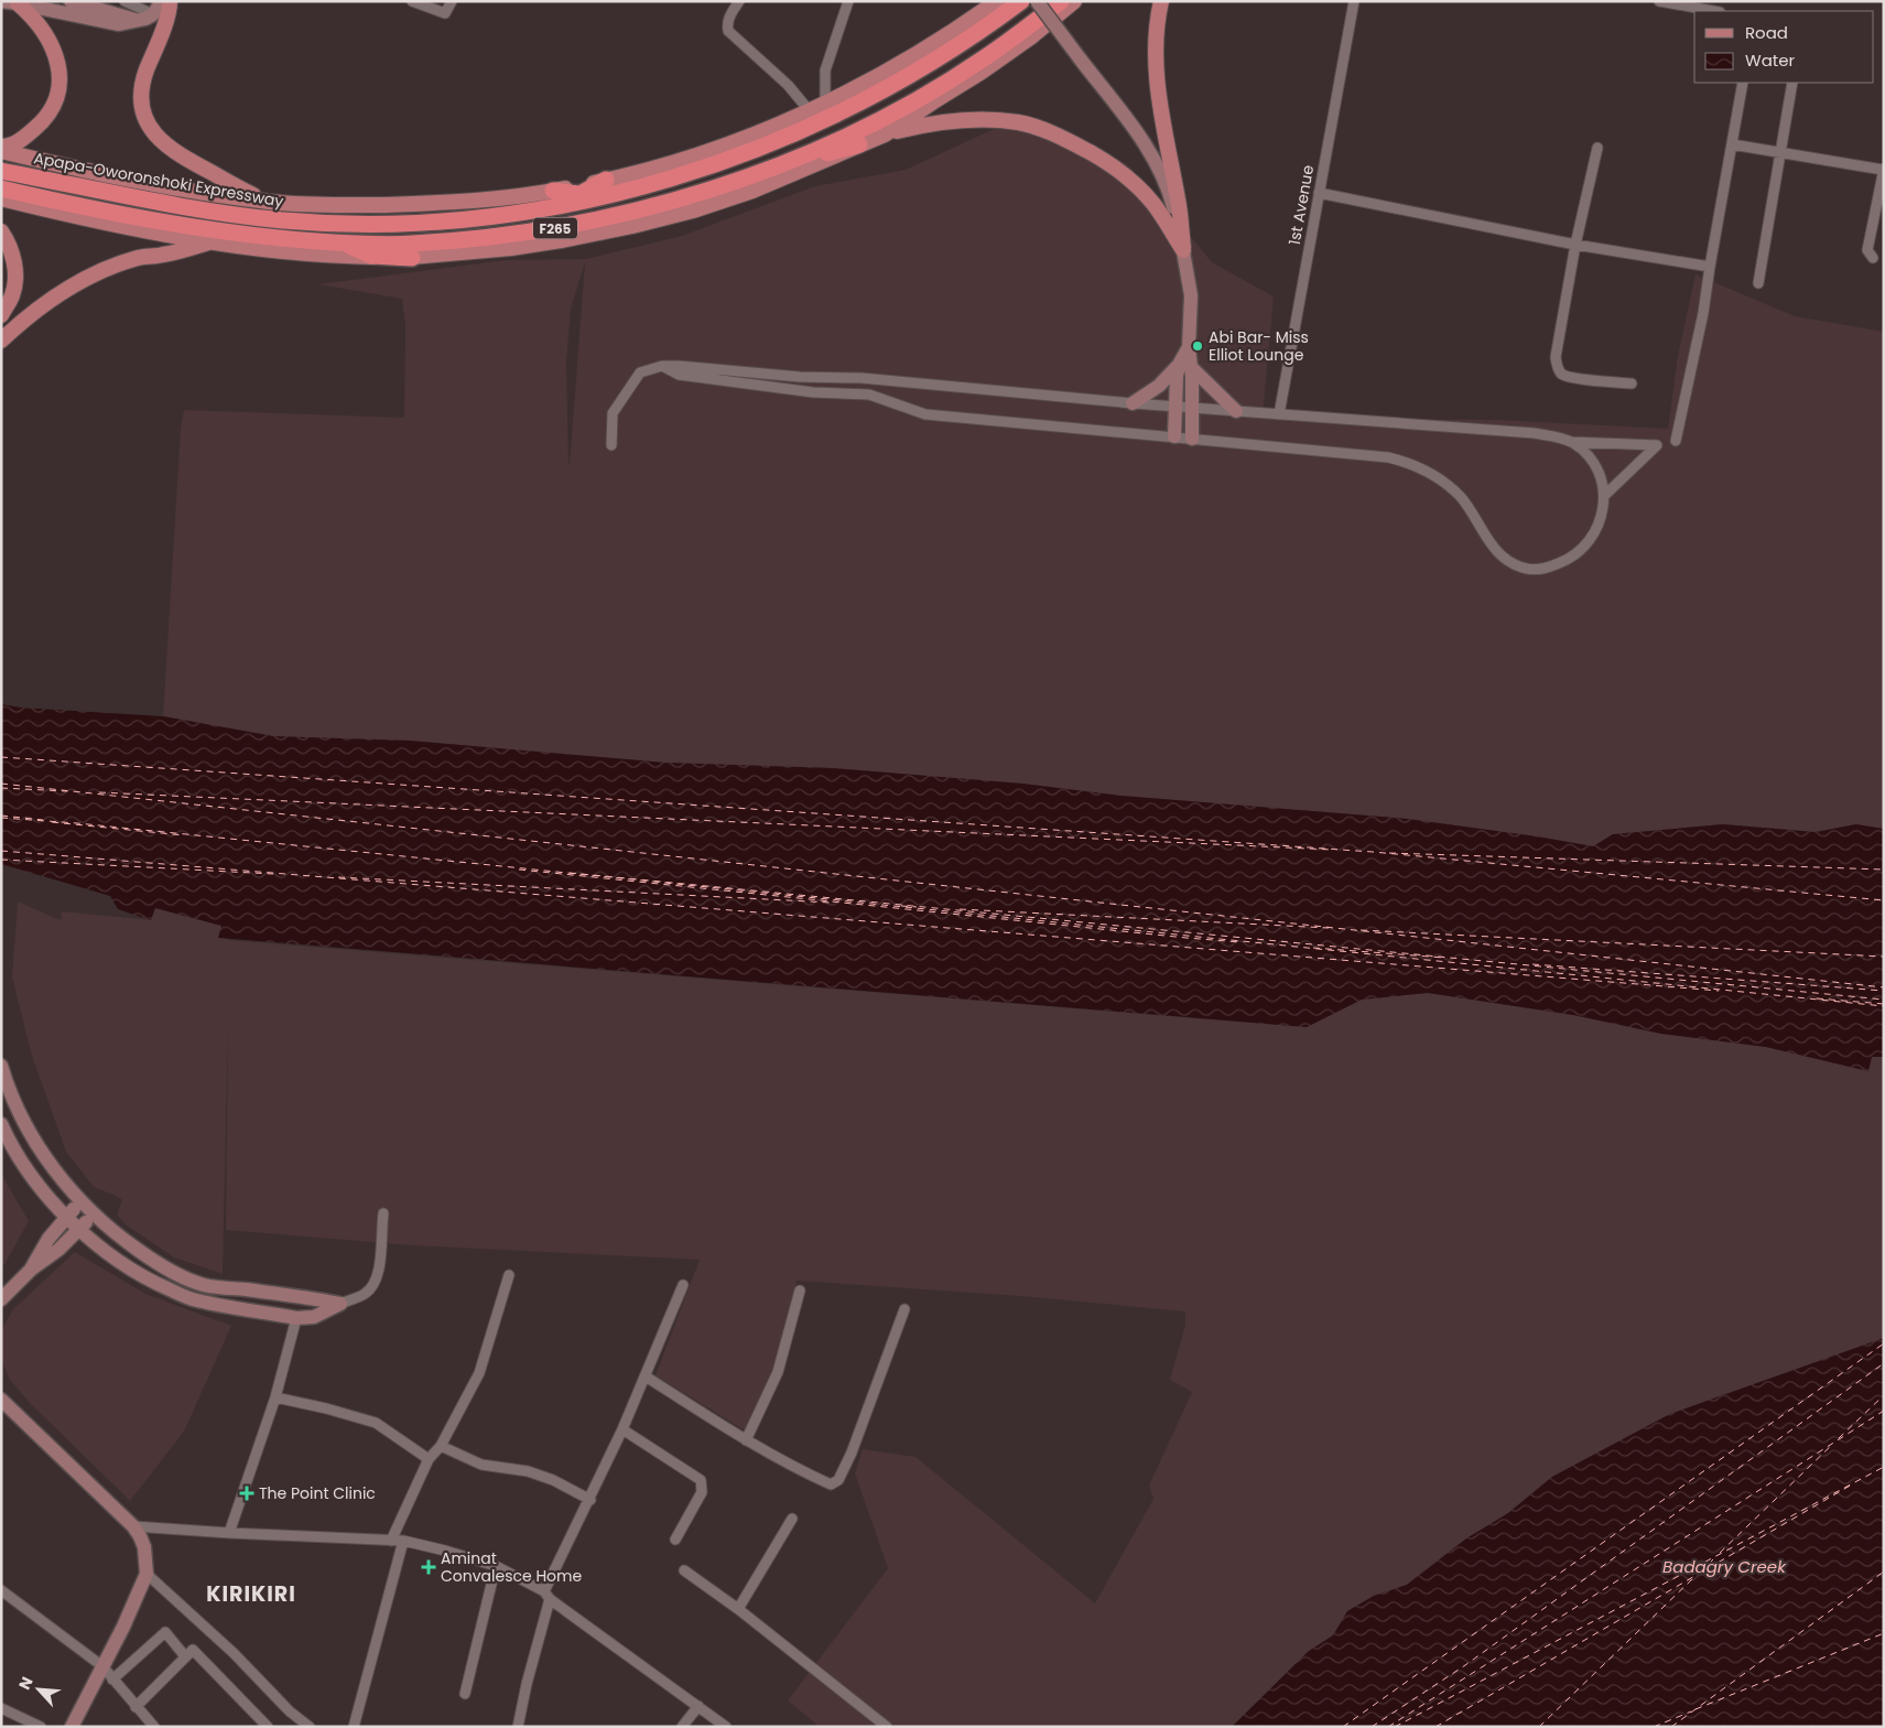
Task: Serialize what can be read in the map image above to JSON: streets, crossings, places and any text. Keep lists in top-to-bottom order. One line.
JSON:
{"streets":{"highway":["Apapa-Oworonshoki Expressway","F265"],"street":["1st Avenue"]},"districts":["KIRIKIRI"],"water":["Badagry Creek"],"places":{"other":["Abi Bar- Miss Elliot Lounge"],"health":["The Point Clinic","Aminat Convalesce Home"]},"legend":["Road","Water"],"north":"top left"}
